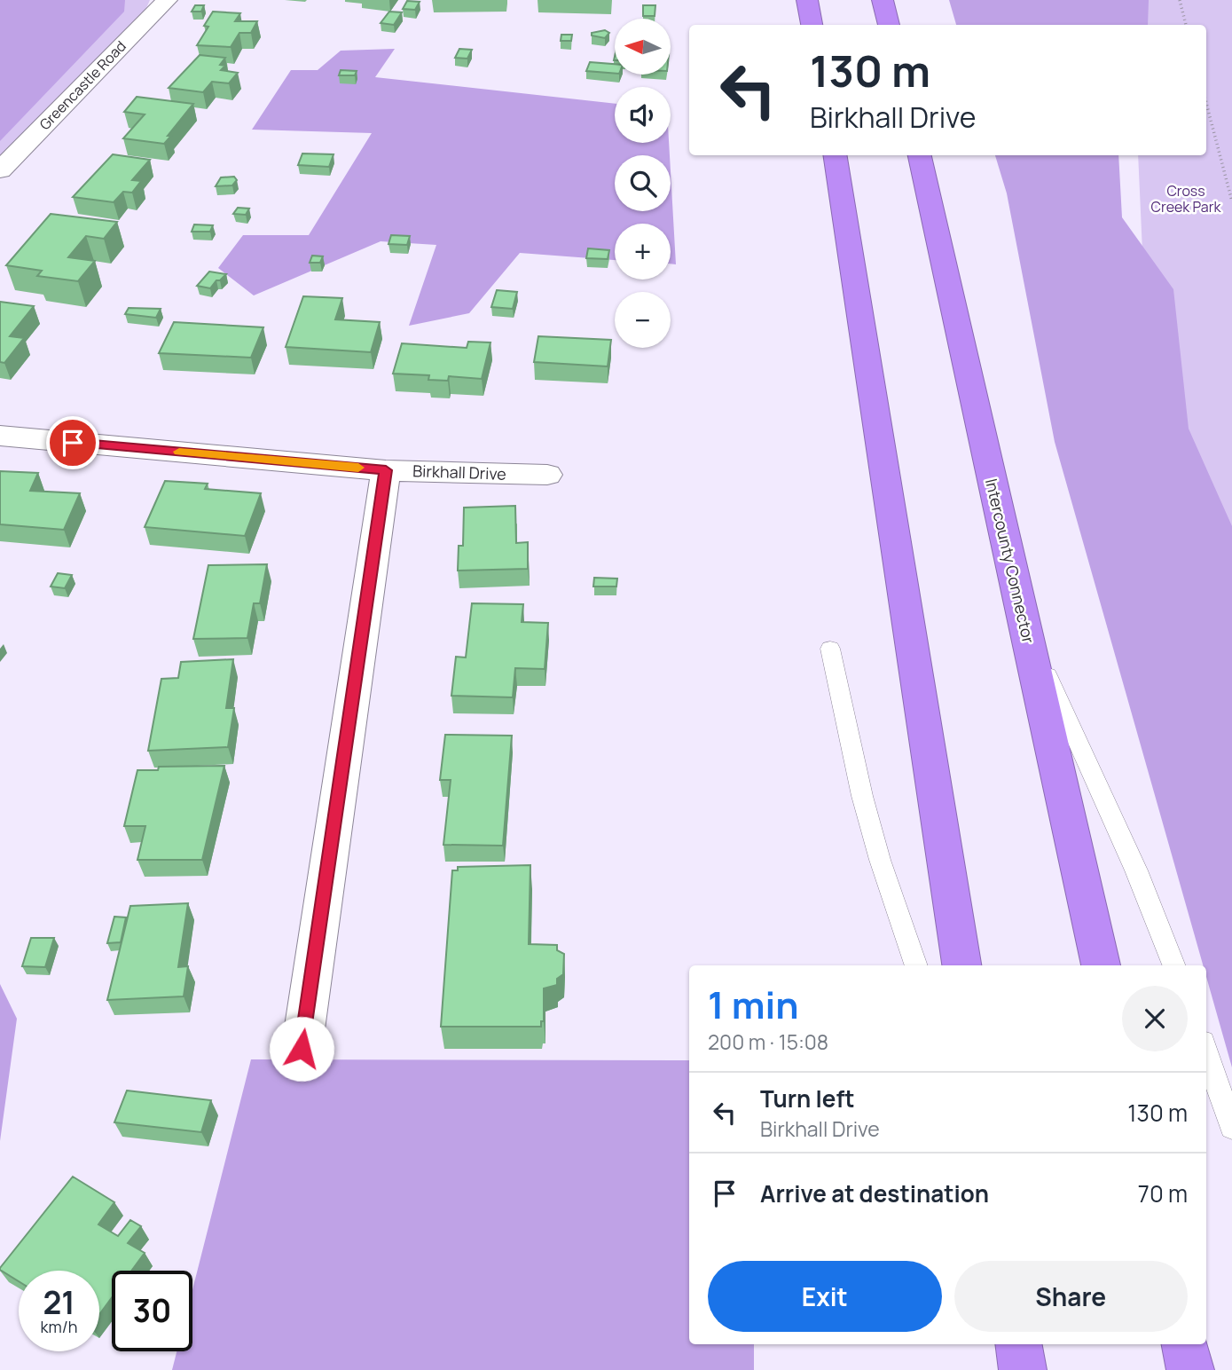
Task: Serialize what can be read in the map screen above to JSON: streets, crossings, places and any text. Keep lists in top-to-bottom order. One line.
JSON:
{"streets":{"highway":["Intercounty Connector"],"street":["Greencastle Road","Birkhall Drive"]},"parks":["Cross Creek Park"],"north":"left","page":{"map_buttons":["+","−"],"turn":["130 m","Birkhall Drive"],"heading":["1 min","200 m · 15:08"],"list":[{"name":"Turn left","note":"Birkhall Drive","value":"130 m"},{"name":"Arrive at destination","value":"70 m"}],"buttons":["Exit","Share"],"speed":"21 km/h","limit":"30"}}
